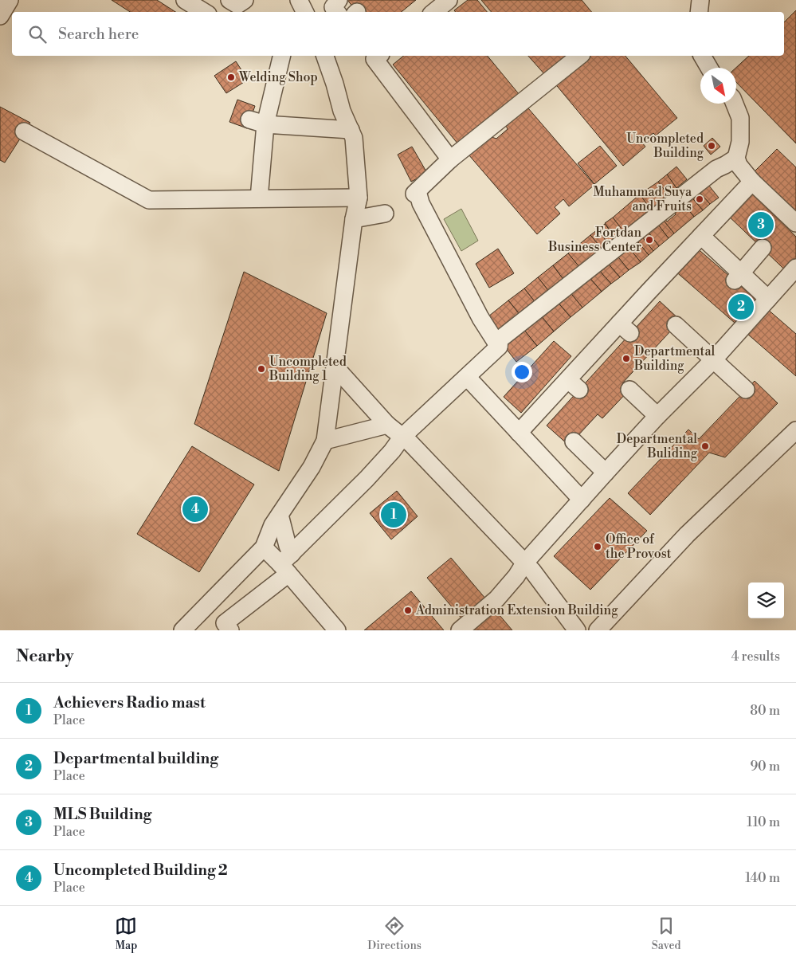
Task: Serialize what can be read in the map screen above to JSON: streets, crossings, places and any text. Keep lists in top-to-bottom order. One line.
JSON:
{"places":["Welding Shop","Uncompleted Building","Muhammad Suya and Fruits","Fortdan Business Center","Departmental Building","Uncompleted Building 1","Departmental Buliding","Office of the Provost","Administration Extension Building"],"north":"bottom right","page":{"search":"Search here","pins":["3","2","4","1"],"heading":["Nearby","4 results"],"list":[{"mark":"1","name":"Achievers Radio mast","note":"Place","value":"80 m"},{"mark":"2","name":"Departmental building","note":"Place","value":"90 m"},{"mark":"3","name":"MLS Building","note":"Place","value":"110 m"},{"mark":"4","name":"Uncompleted Building 2","note":"Place","value":"140 m"}],"nav":["Map","Directions","Saved"]}}
